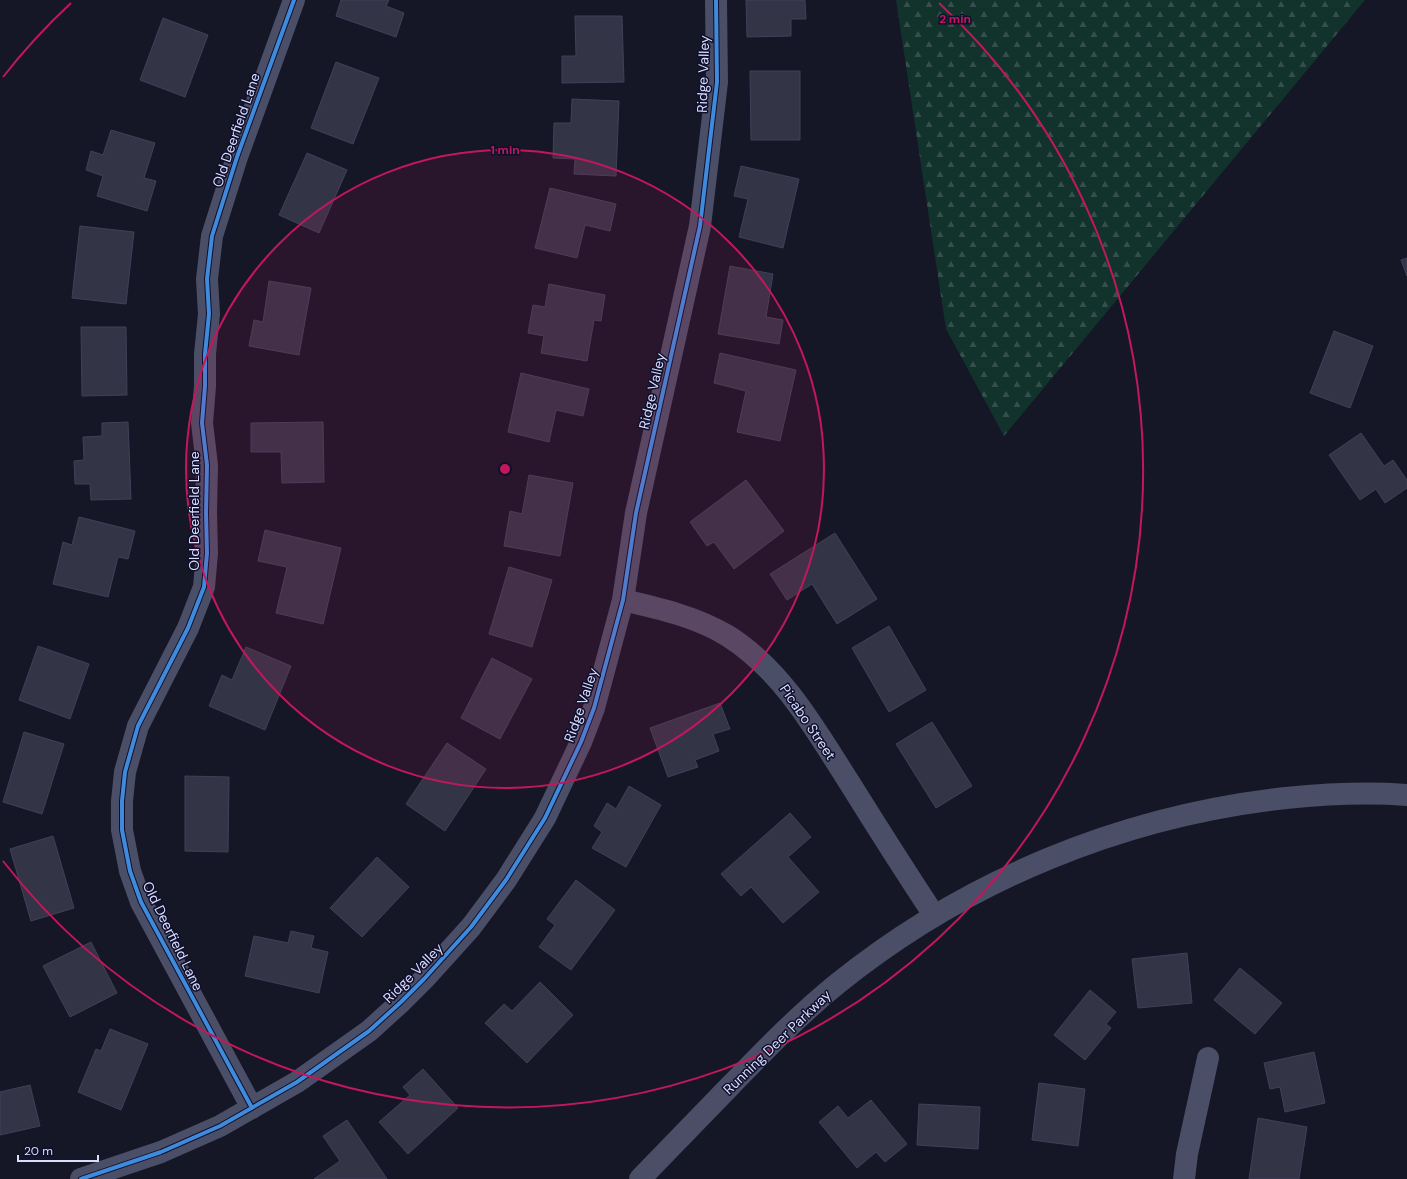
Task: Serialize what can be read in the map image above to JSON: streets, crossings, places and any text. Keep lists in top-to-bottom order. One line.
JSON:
{"streets":{"street":["Ridge Valley","Old Deerfield Lane","Picabo Street","Running Deer Parkway"]},"crossings":[["Ridge Valley","Old Deerfield Lane"],["Ridge Valley","Picabo Street"],["Picabo Street","Running Deer Parkway"]],"scale_bar":"20 m","rings":["2 min","1 min"]}
